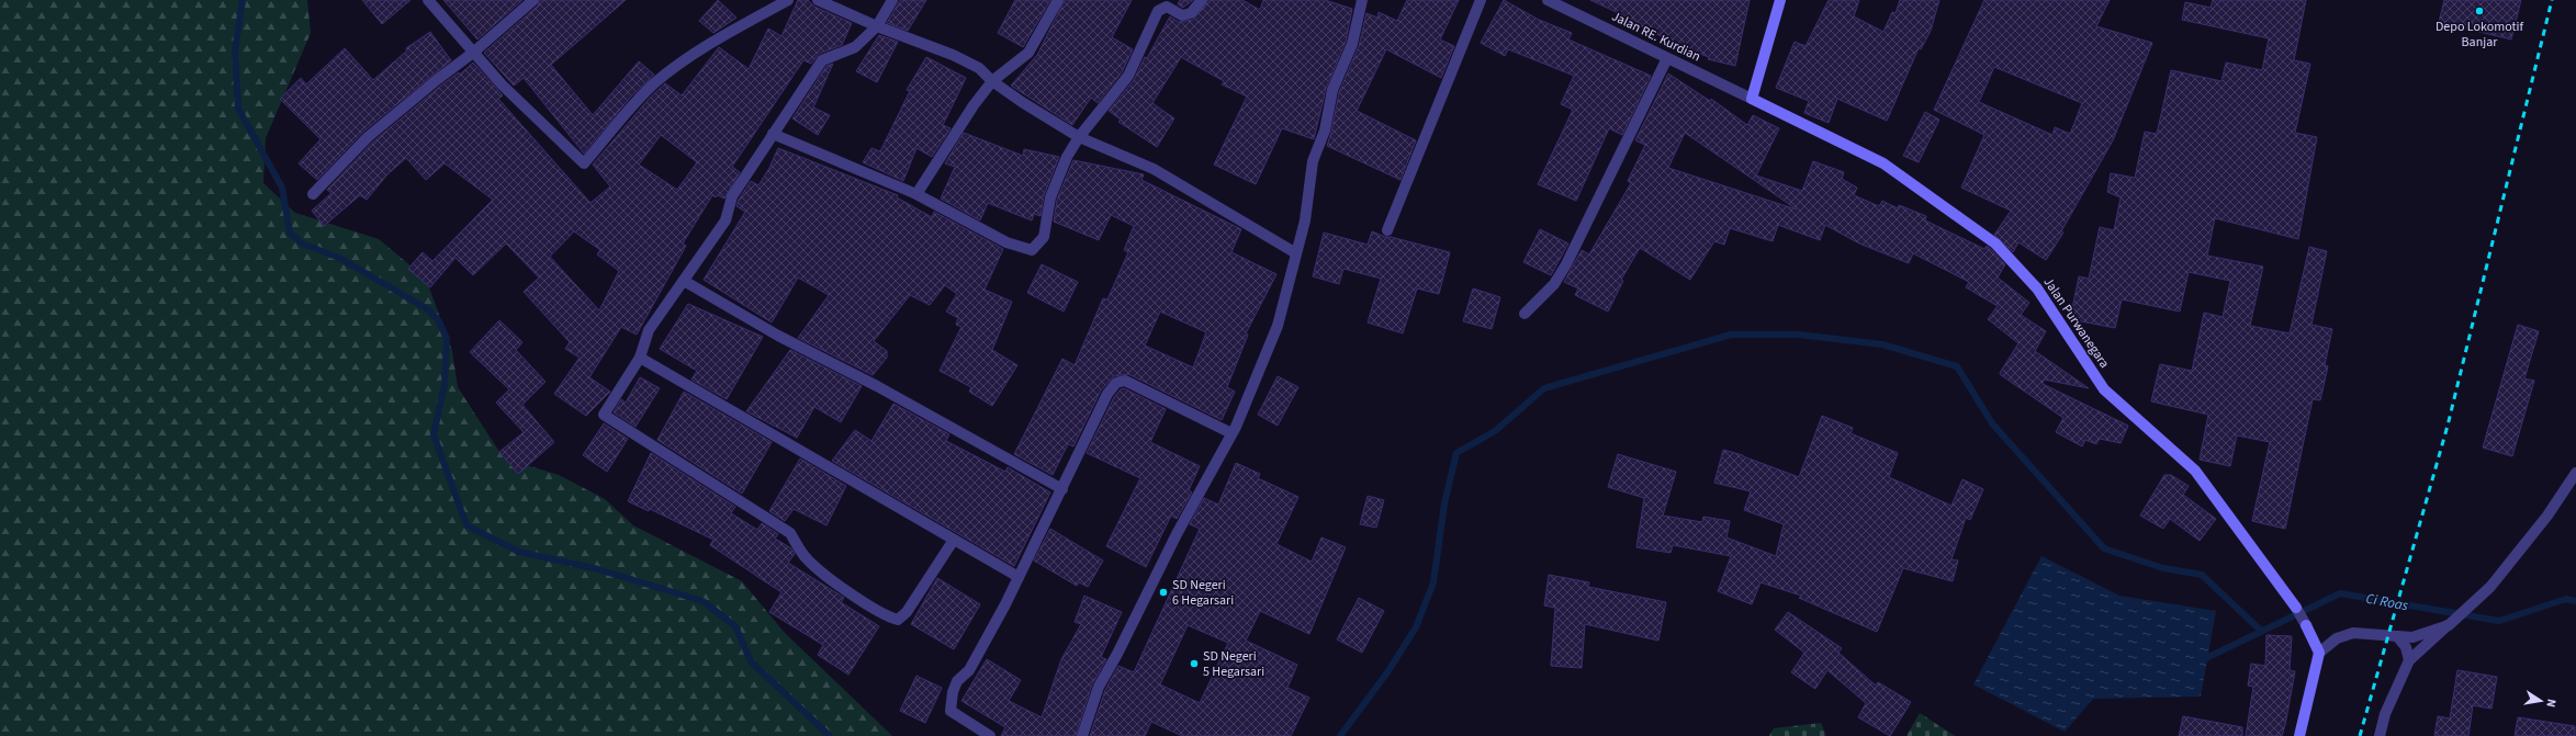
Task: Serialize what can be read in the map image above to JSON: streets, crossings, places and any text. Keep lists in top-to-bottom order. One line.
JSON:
{"streets":{"street":["Jalan RE. Kurdian","Jalan Purwanegara"]},"crossings":[["Jalan RE. Kurdian","Jalan Purwanegara"]],"water":["Ci Roas"],"places":["Depo Lokomotif Banjar","SD Negeri 6 Hegarsari","SD Negeri 5 Hegarsari"],"north":"right"}
